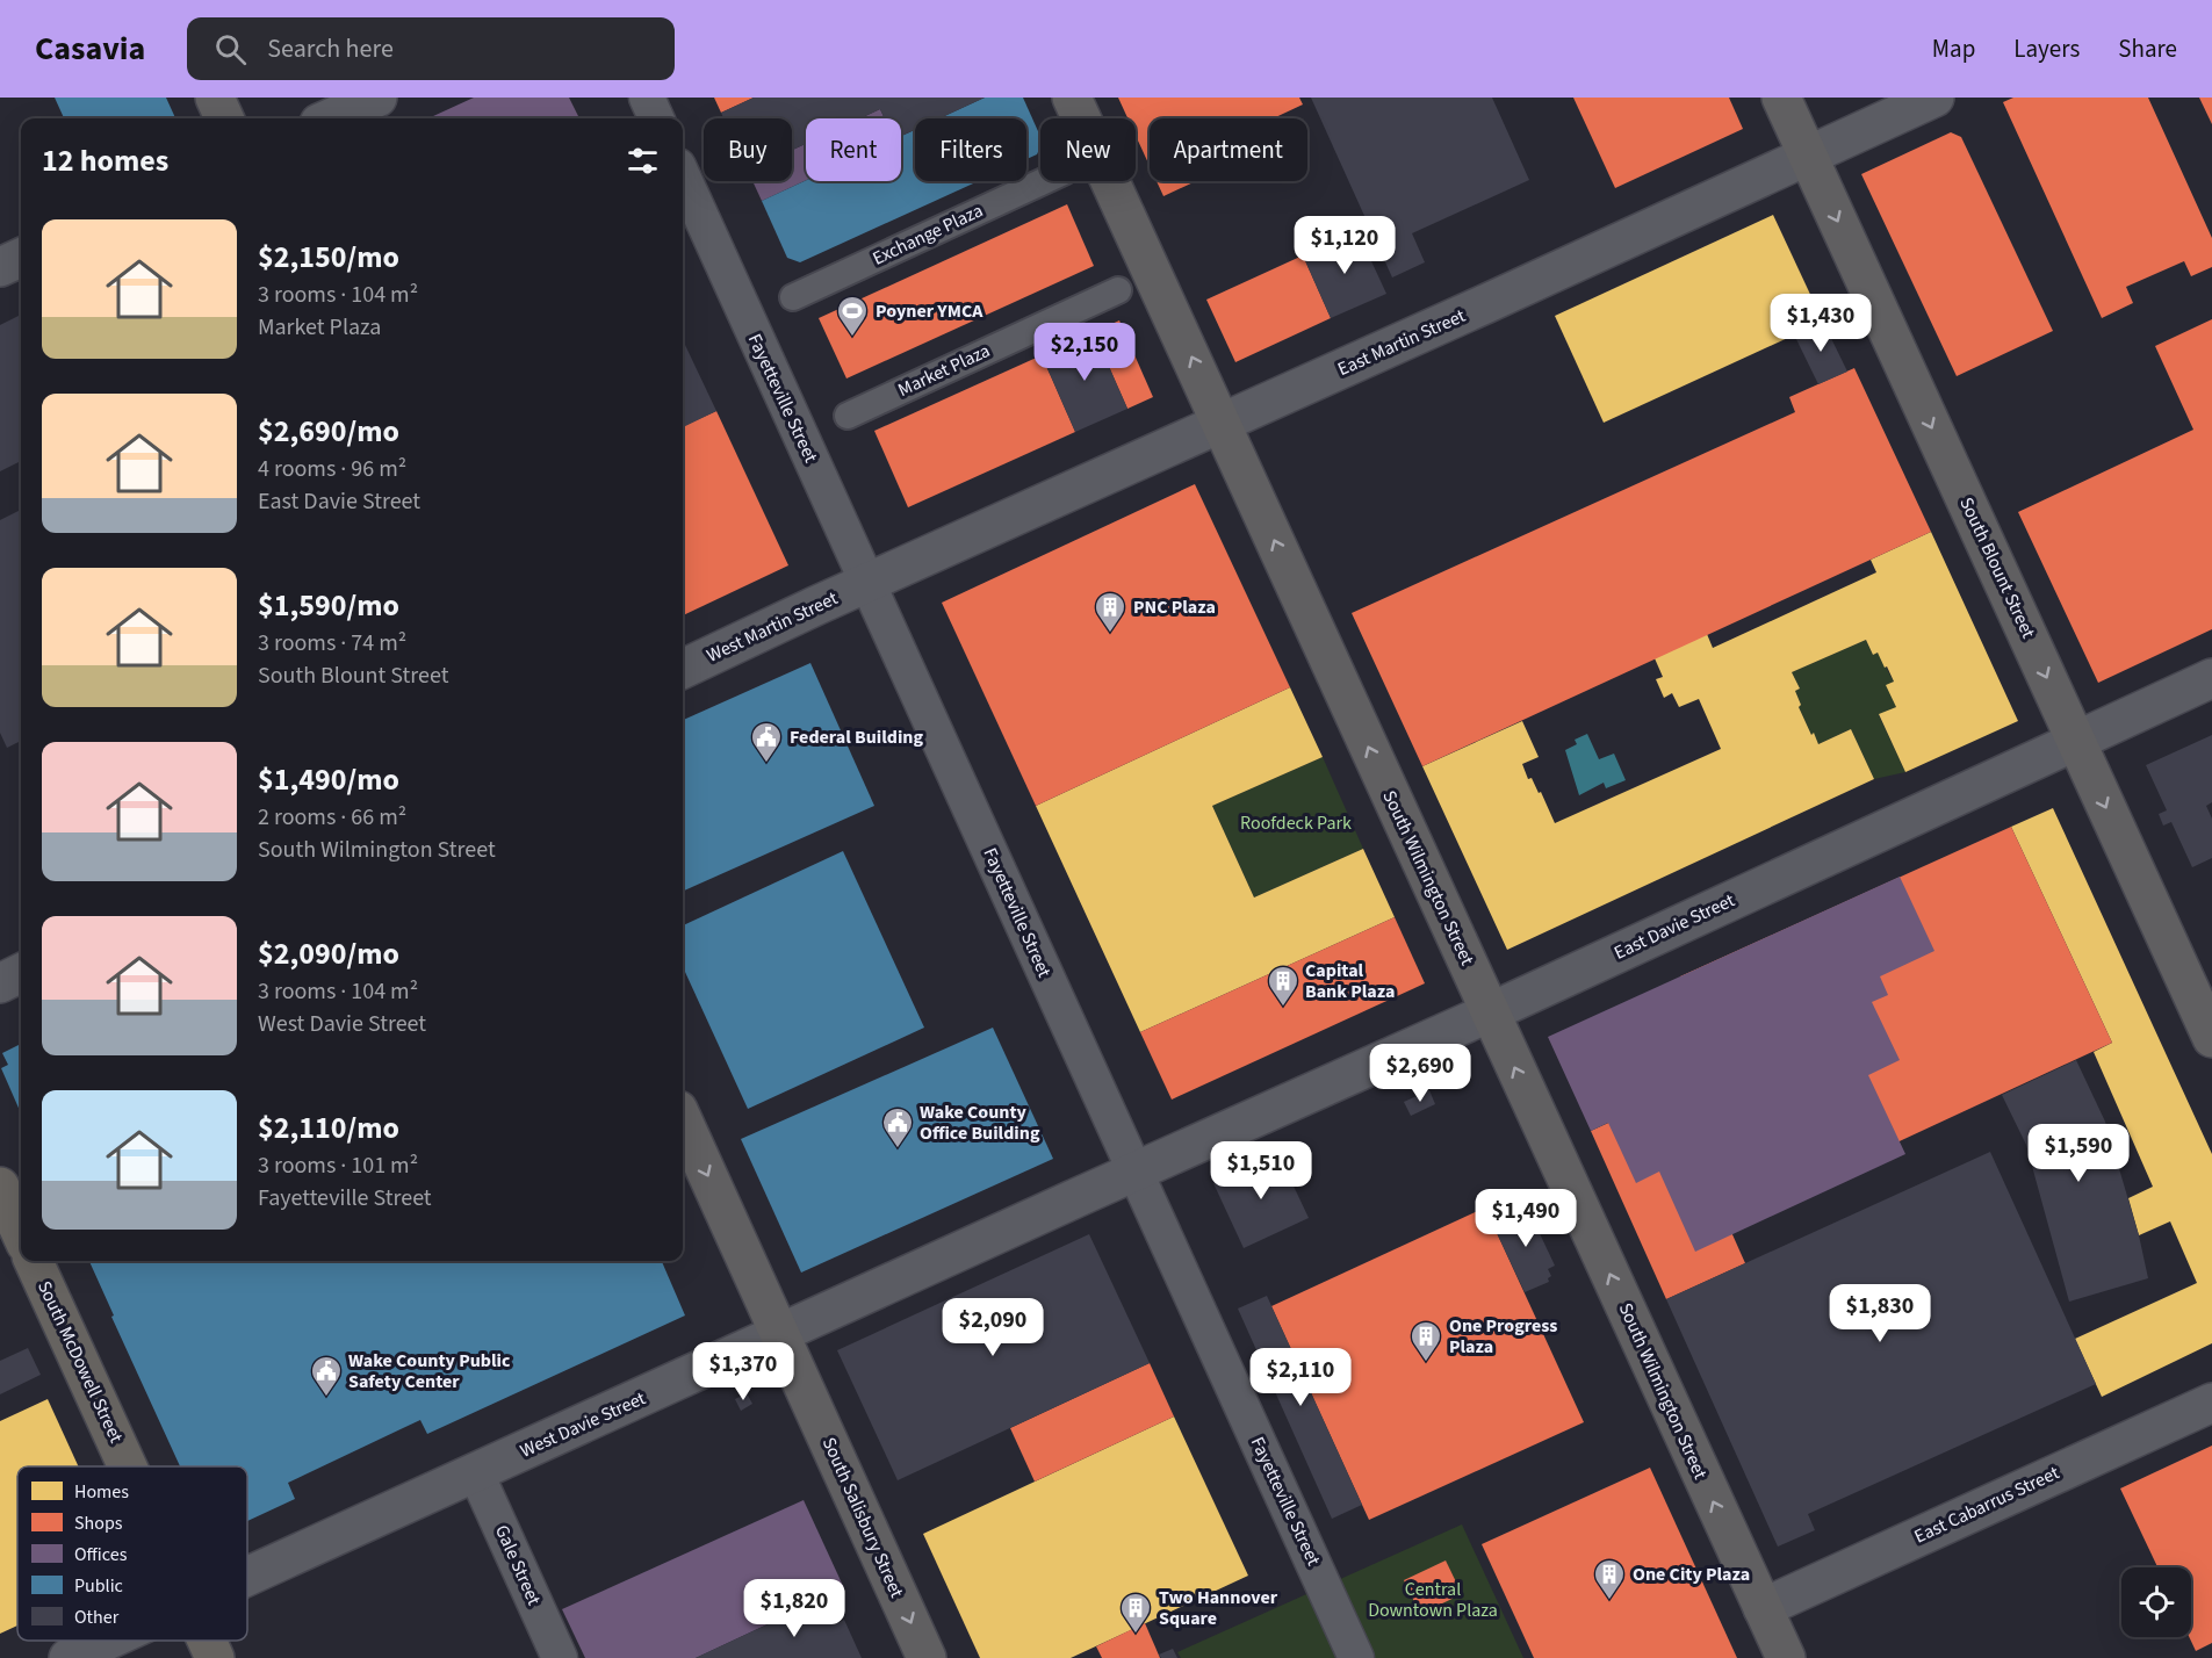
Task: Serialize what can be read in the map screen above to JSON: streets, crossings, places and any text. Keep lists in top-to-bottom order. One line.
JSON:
{"streets":{"main road":["South Blount Street","South Wilmington Street","South McDowell Street","South Salisbury Street"],"street":["Exchange Plaza","East Martin Street","Market Plaza","Fayetteville Street","West Martin Street","East Davie Street","West Davie Street","East Cabarrus Street","Gale Street"]},"crossings":[["East Martin Street","Fayetteville Street"],["East Martin Street","South Blount Street"],["East Martin Street","West Martin Street"],["East Martin Street","South Wilmington Street"],["Fayetteville Street","West Martin Street"],["Fayetteville Street","East Davie Street"],["Fayetteville Street","West Davie Street"],["South Blount Street","East Davie Street"],["South Wilmington Street","East Davie Street"],["South Wilmington Street","East Cabarrus Street"],["East Davie Street","West Davie Street"],["West Davie Street","South Salisbury Street"],["West Davie Street","Gale Street"]],"one_way":["South Blount Street","South Wilmington Street","South Salisbury Street"],"parks":["Roofdeck Park","Central Downtown Plaza"],"places":{"sports":["Poyner YMCA"],"building":["PNC Plaza","Capital Bank Plaza","One Progress Plaza","One City Plaza","Two Hannover Square"],"public building":["Federal Building","Wake County Office Building","Wake County Public Safety Center"]},"legend":["Homes","Shops","Offices","Public","Other"],"page":{"header":"Casavia","search":"Search here","nav":["Map","Layers","Share"],"chip":["Buy","Rent","Filters","New","Apartment"],"heading":"12 homes","list":[{"name":"$2,150/mo","note":"3 rooms · 104 m² · Market Plaza"},{"name":"$2,690/mo","note":"4 rooms · 96 m² · East Davie Street"},{"name":"$1,590/mo","note":"3 rooms · 74 m² · South Blount Street"},{"name":"$1,490/mo","note":"2 rooms · 66 m² · South Wilmington Street"},{"name":"$2,090/mo","note":"3 rooms · 104 m² · West Davie Street"},{"name":"$2,110/mo","note":"3 rooms · 101 m² · Fayetteville Street"}],"price":["$1,120","$1,430","$2,150","$2,690","$1,590","$1,510","$1,490","$1,830","$2,090","$1,370","$2,110","$1,820"]}}
